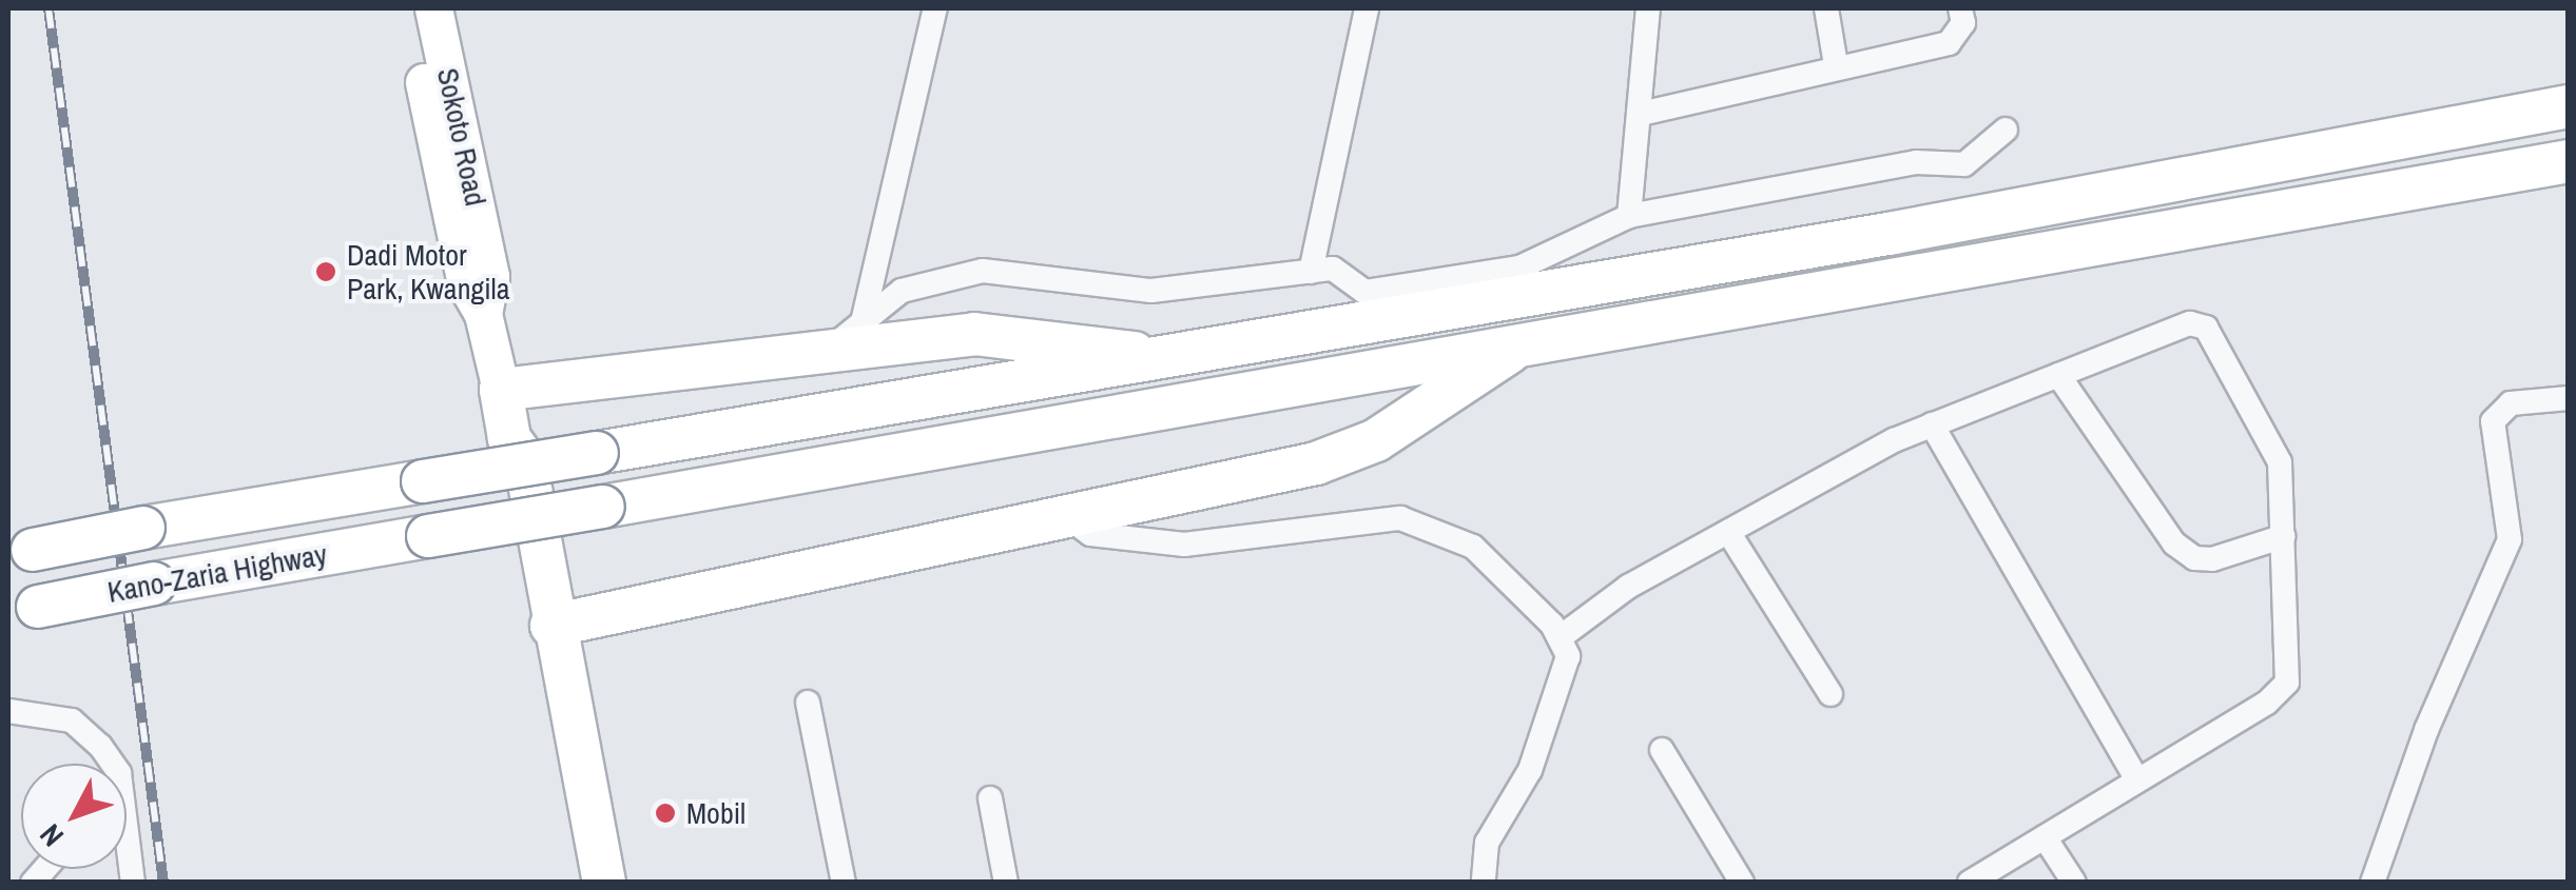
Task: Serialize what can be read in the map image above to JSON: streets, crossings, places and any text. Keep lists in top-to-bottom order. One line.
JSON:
{"streets":{"highway":["Kano-Zaria Highway"],"main road":["Sokoto Road"]},"places":["Dadi Motor Park, Kwangila","Mobil"],"north":"bottom left"}
